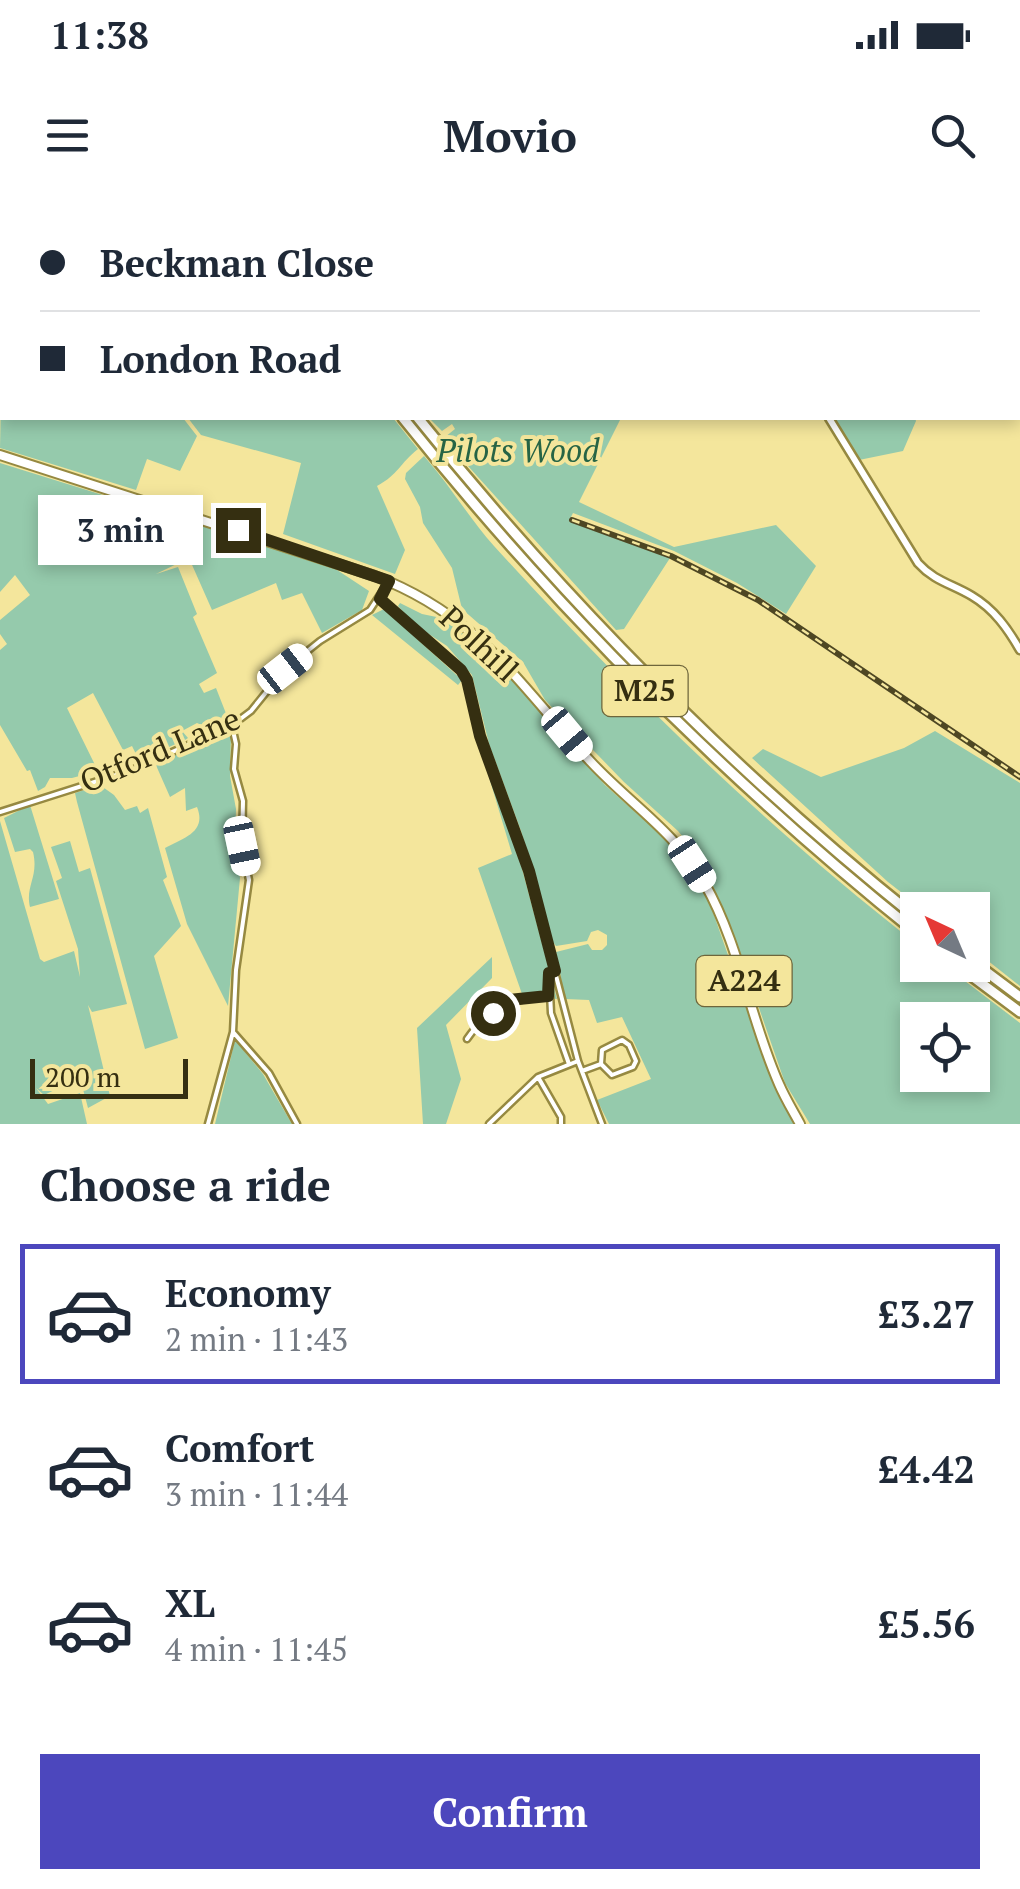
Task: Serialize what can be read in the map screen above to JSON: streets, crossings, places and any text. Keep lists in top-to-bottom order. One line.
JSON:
{"streets":{"highway":["M25"],"main road":["Polhill","A224"],"street":["Otford Lane"]},"crossings":[["Polhill","Otford Lane"],["Polhill","A224"],["Otford Lane","A224"]],"parks":["Pilots Wood"],"scale_bar":"200 m","north":"top left","page":{"status":"11:38","header":"Movio","banner":["Beckman Close","London Road"],"bubble":"3 min","scale":"200 m","heading":"Choose a ride","list":[{"name":"Economy","note":"2 min · 11:43","value":"£3.27"},{"name":"Comfort","note":"3 min · 11:44","value":"£4.42"},{"name":"XL","note":"4 min · 11:45","value":"£5.56"}],"buttons":"Confirm"}}
